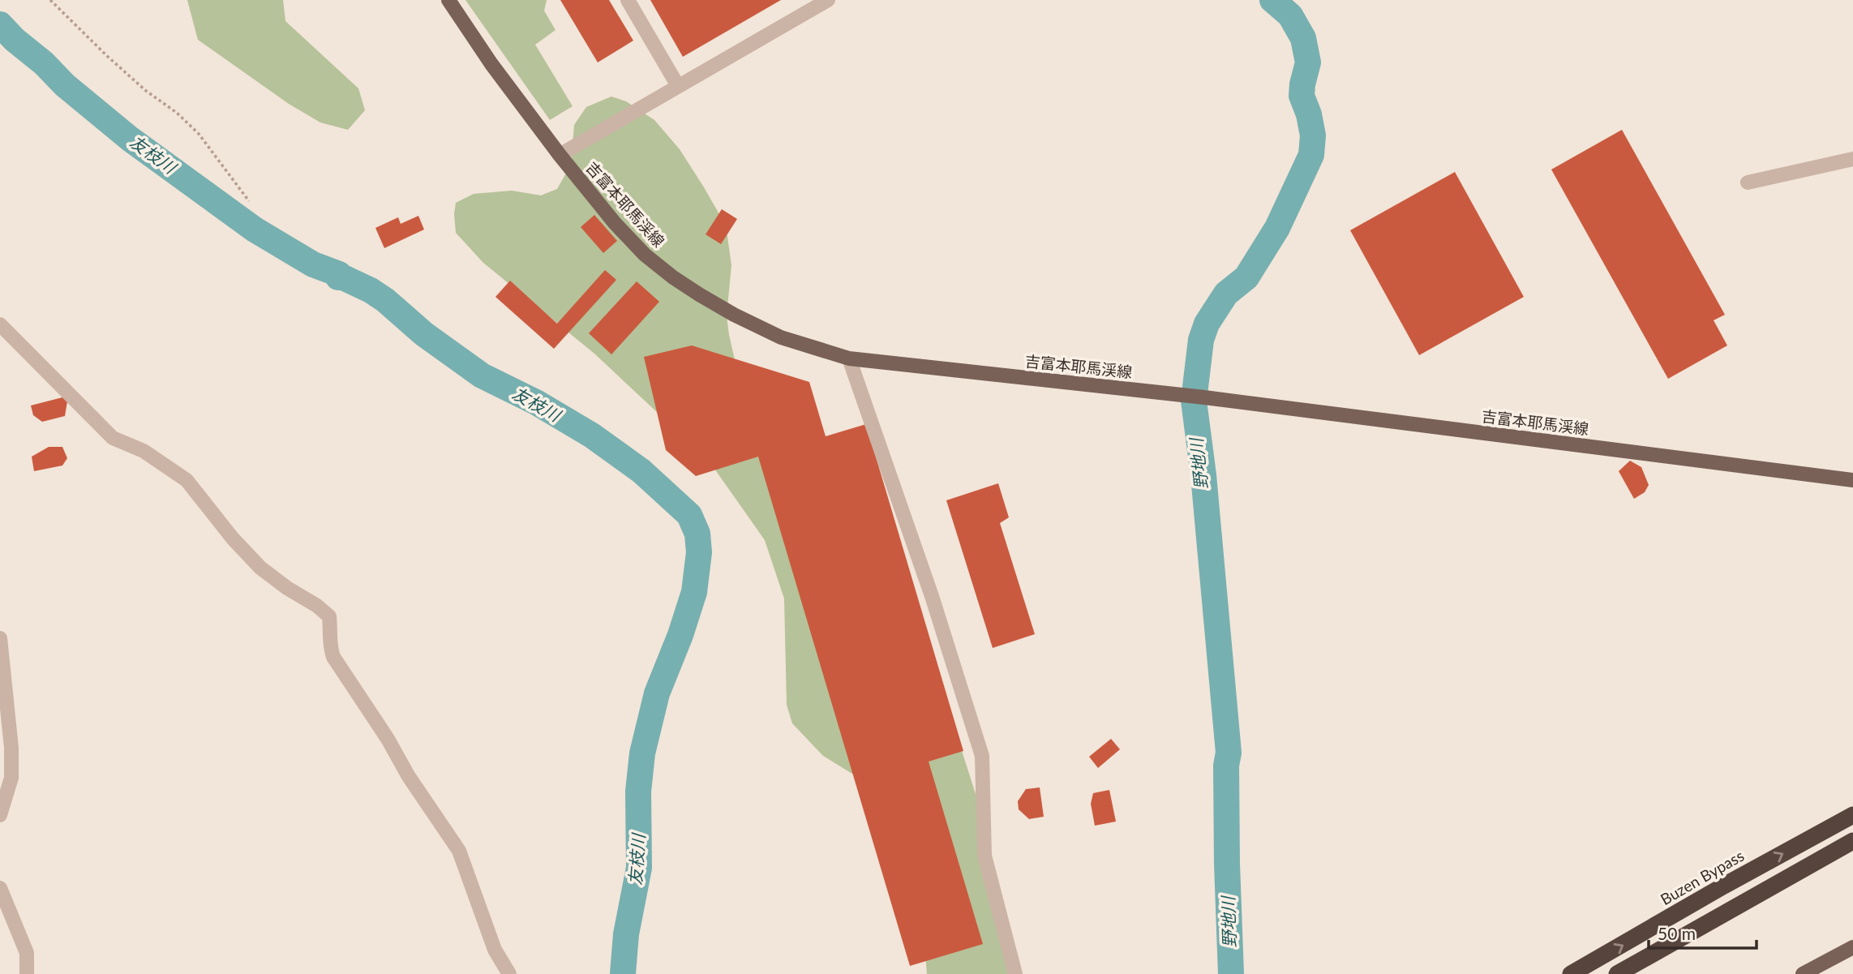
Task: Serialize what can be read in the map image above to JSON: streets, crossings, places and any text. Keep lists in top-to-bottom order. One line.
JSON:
{"streets":{"highway":["Buzen Bypass"],"main road":["吉富本耶馬渓線"]},"water":["友枝川","野地川"],"scale_bar":"50 m"}
